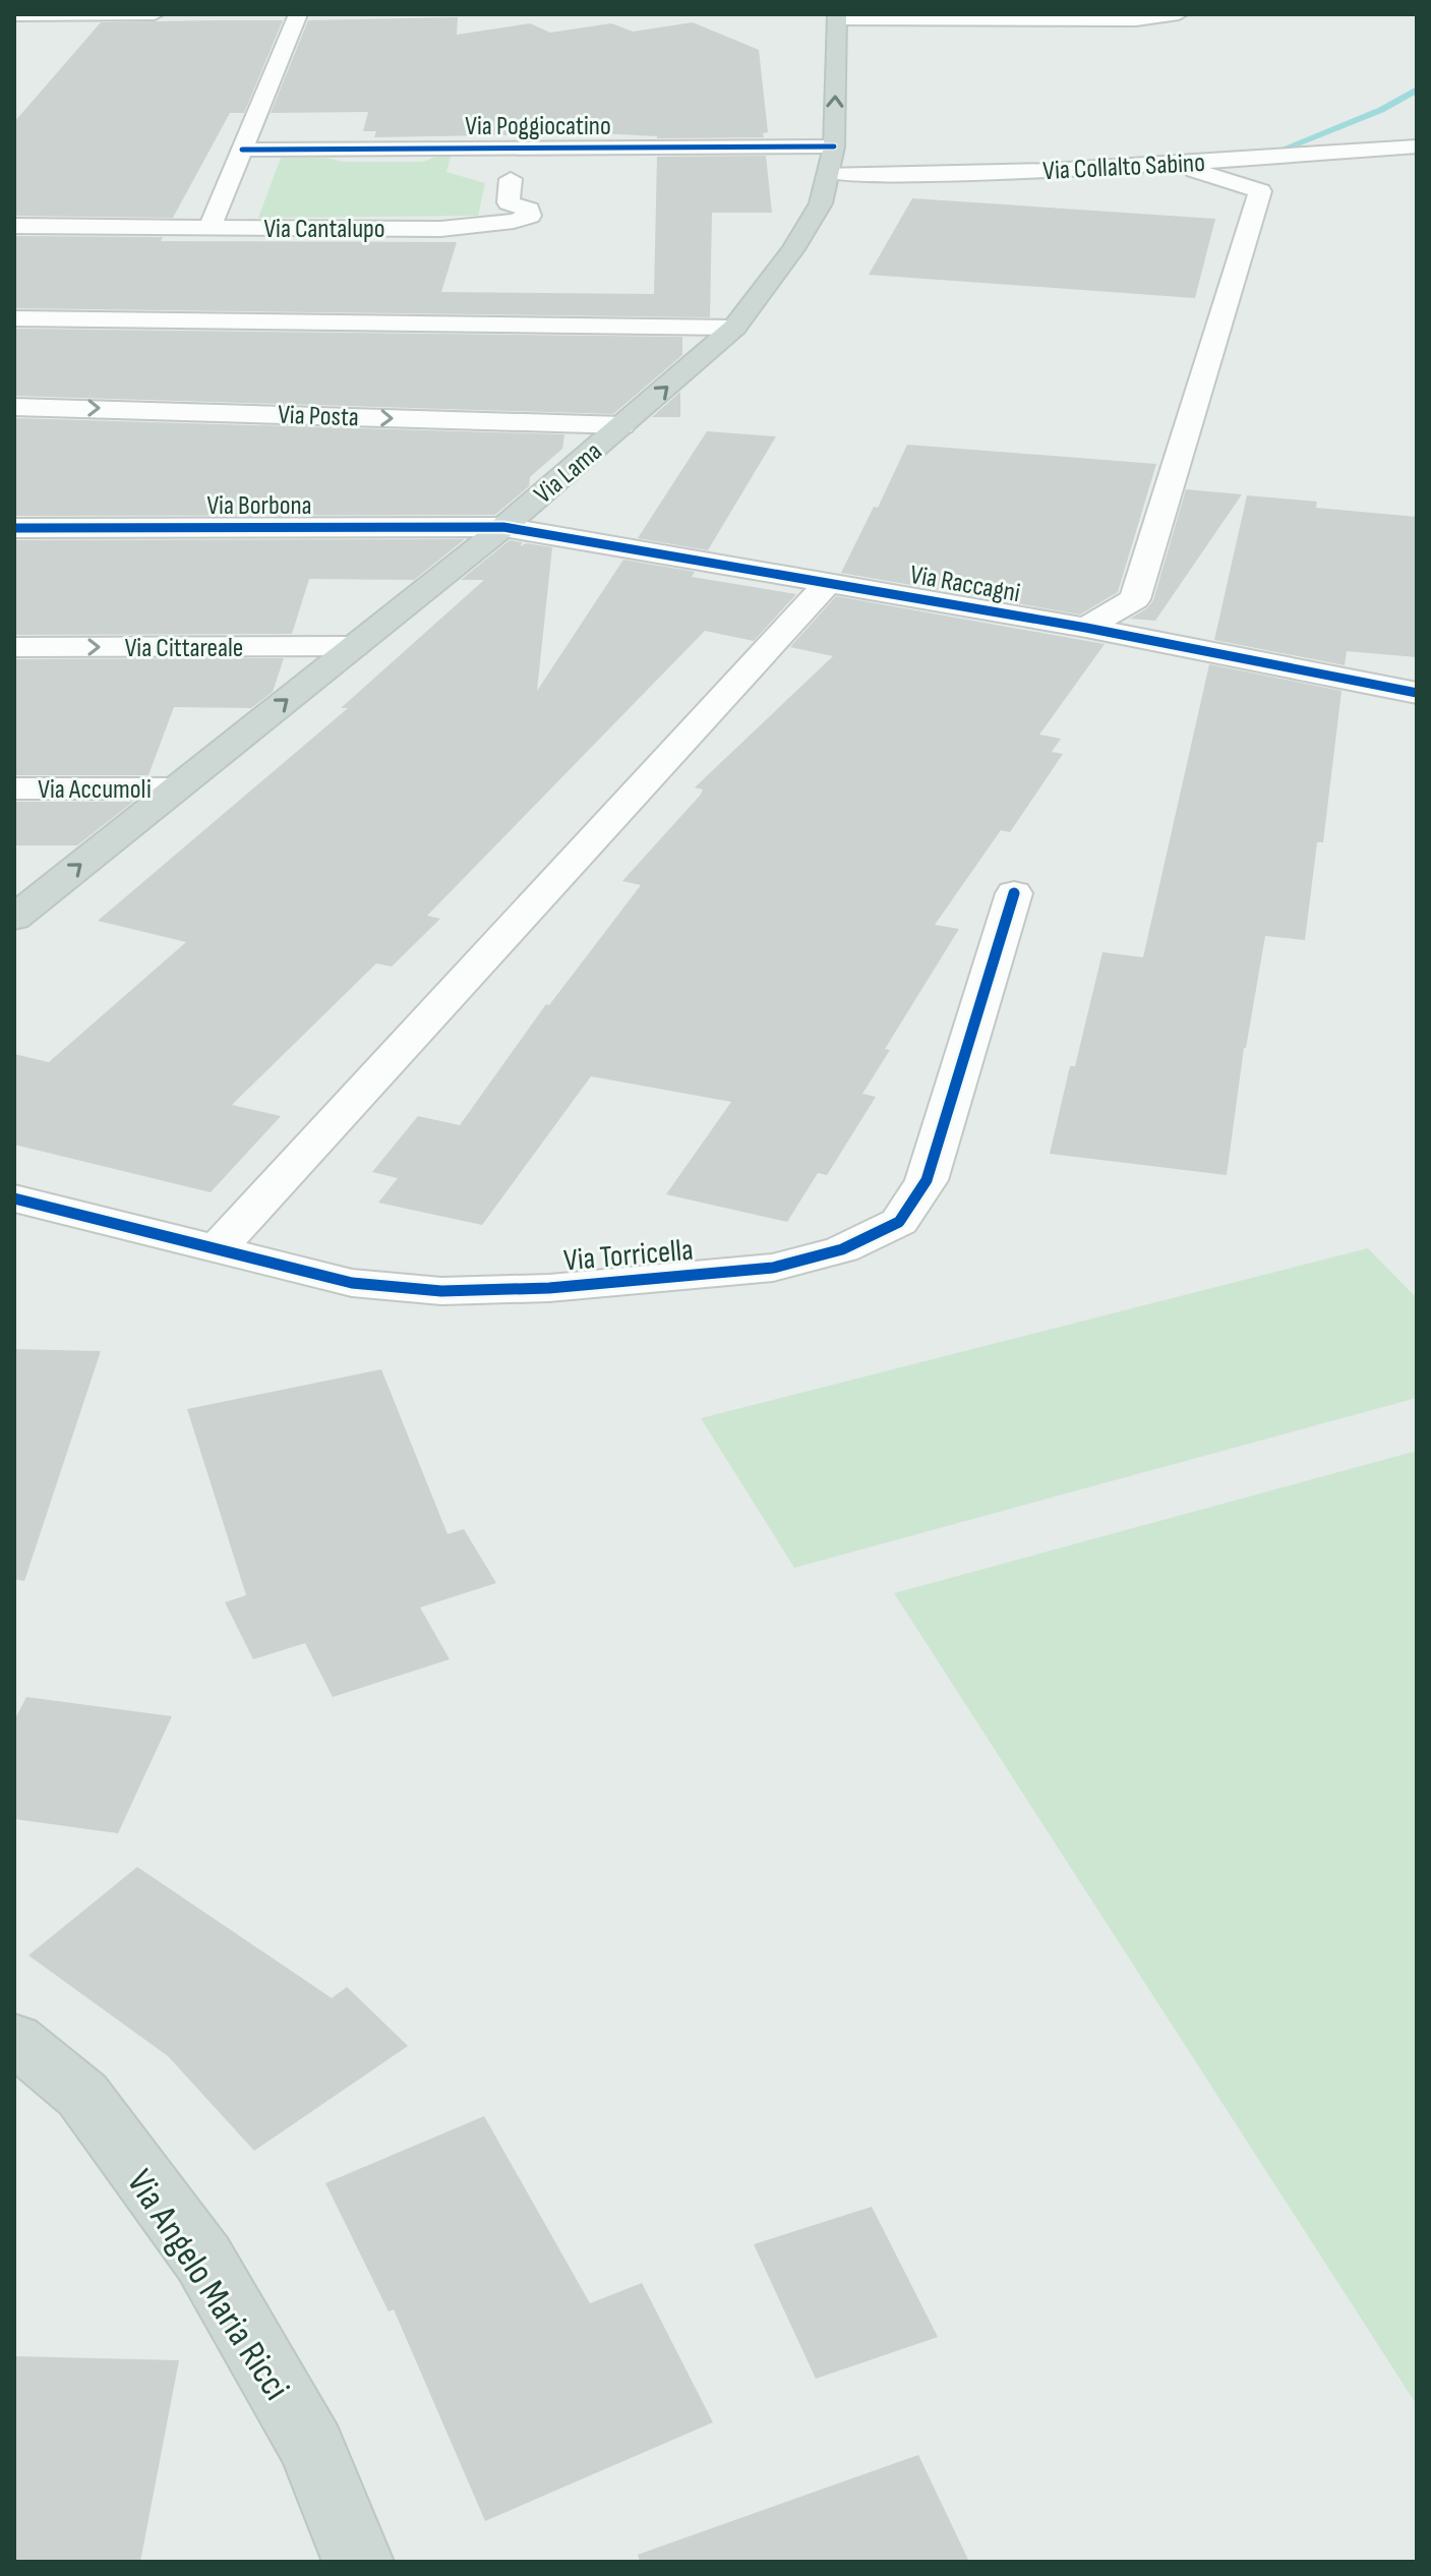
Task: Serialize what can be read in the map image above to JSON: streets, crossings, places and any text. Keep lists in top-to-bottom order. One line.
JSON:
{"streets":{"main road":["Via Lama","Via Angelo Maria Ricci"],"street":["Via Poggiocatino","Via Collalto Sabino","Via Cantalupo","Via Posta","Via Borbona","Via Raccagni","Via Cittareale","Via Accumoli","Via Torricella"]},"crossings":[["Via Poggiocatino","Via Collalto Sabino"],["Via Poggiocatino","Via Cantalupo"],["Via Poggiocatino","Via Lama"],["Via Collalto Sabino","Via Lama"],["Via Posta","Via Lama"],["Via Lama","Via Borbona"],["Via Lama","Via Raccagni"],["Via Lama","Via Cittareale"],["Via Lama","Via Accumoli"],["Via Borbona","Via Raccagni"]],"one_way":["Via Lama"]}
